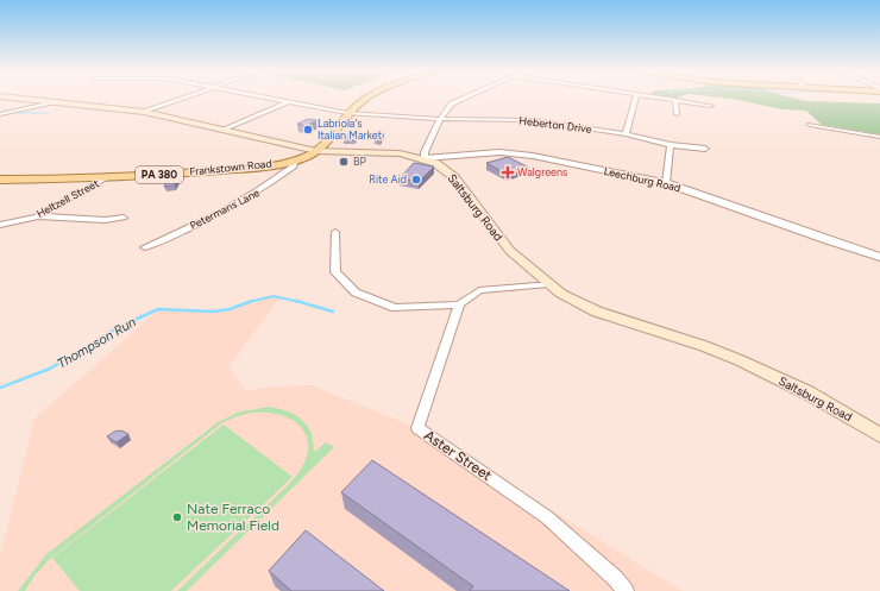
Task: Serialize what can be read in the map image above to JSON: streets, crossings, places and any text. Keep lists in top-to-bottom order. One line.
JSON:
{"streets":{"main road":["Frankstown Road","PA 380","Saltsburg Road"],"street":["Heberton Drive","Leechburg Road","Heltzell Street","Petermans Lane","Aster Street"]},"crossings":[["Frankstown Road","Heltzell Street"],["Frankstown Road","Saltsburg Road"],["Frankstown Road","Petermans Lane"],["Leechburg Road","Saltsburg Road"]],"water":["Thompson Run"],"places":{"other":["Labriola's Italian Market","BP","Rite Aid","Nate Ferraco Memorial Field"],"health":["Walgreens"]}}
